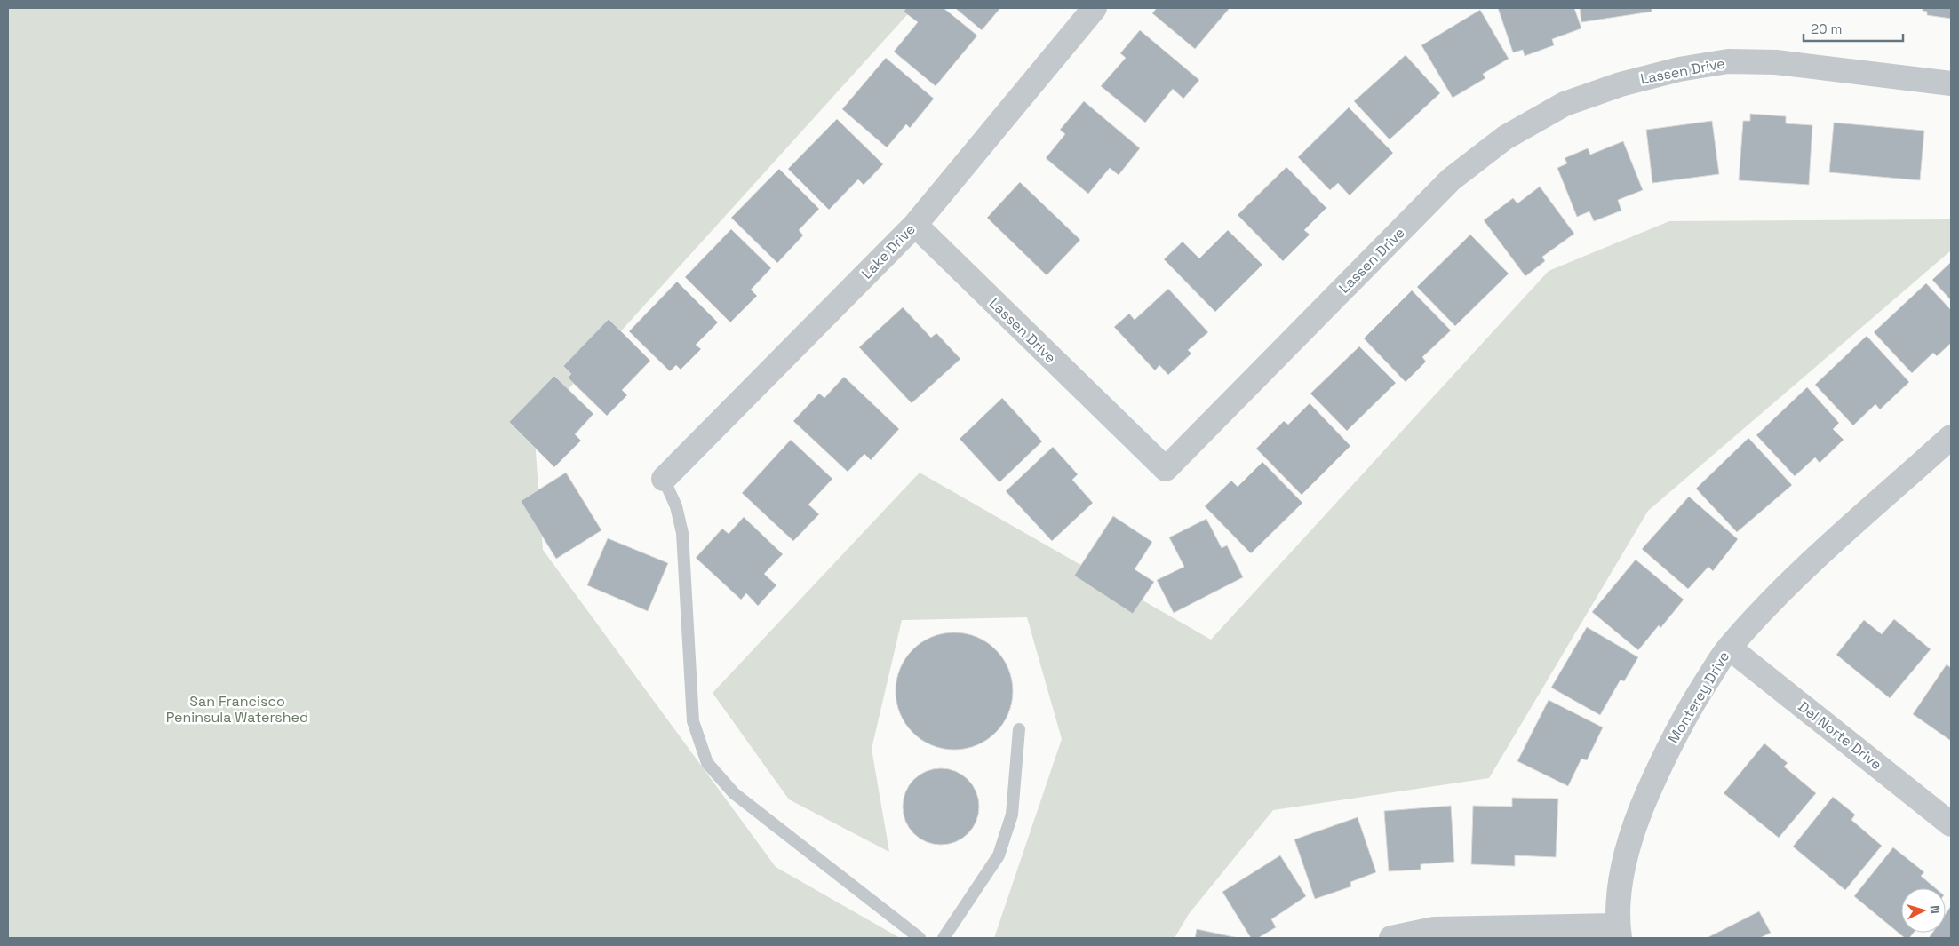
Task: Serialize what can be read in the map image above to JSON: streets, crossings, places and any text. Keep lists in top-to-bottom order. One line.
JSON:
{"streets":{"street":["Lassen Drive","Lake Drive","Monterey Drive","Del Norte Drive"]},"crossings":[["Lassen Drive","Lake Drive"],["Monterey Drive","Del Norte Drive"]],"parks":["San Francisco Peninsula Watershed"],"scale_bar":"20 m","north":"right"}
